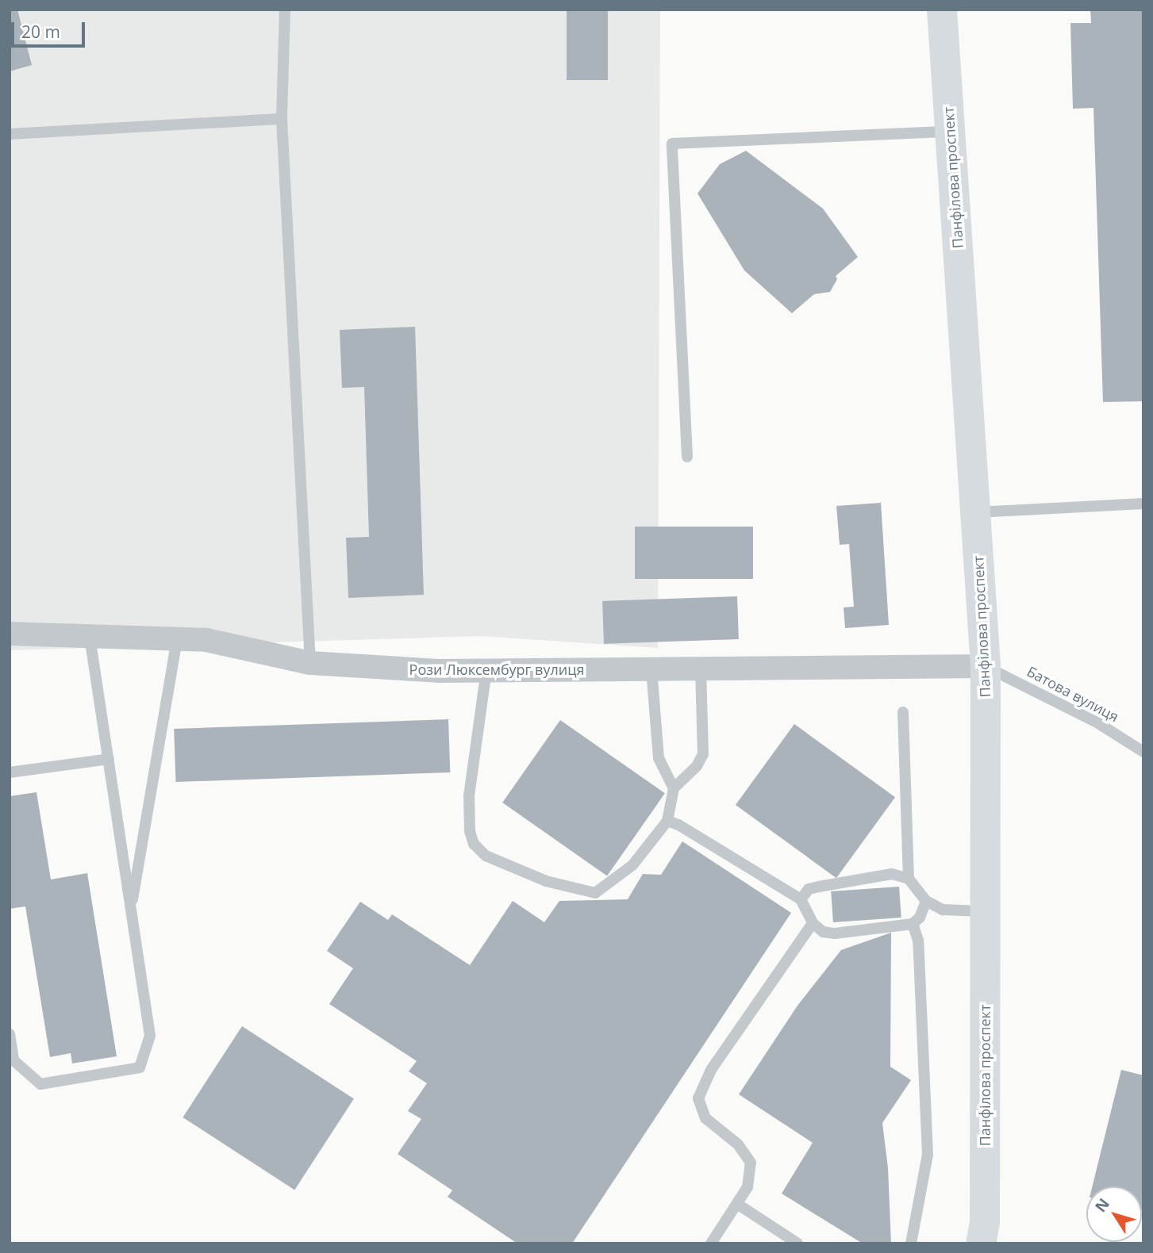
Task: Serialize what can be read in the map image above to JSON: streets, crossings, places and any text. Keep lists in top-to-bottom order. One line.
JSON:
{"streets":{"main road":["Панфілова проспект"],"street":["Рози Люксембург вулиця"],"lane":["Батова вулиця"]},"crossings":[["Панфілова проспект","Рози Люксембург вулиця"],["Панфілова проспект","Батова вулиця"],["Рози Люксембург вулиця","Батова вулиця"]],"scale_bar":"20 m","north":"top left"}
